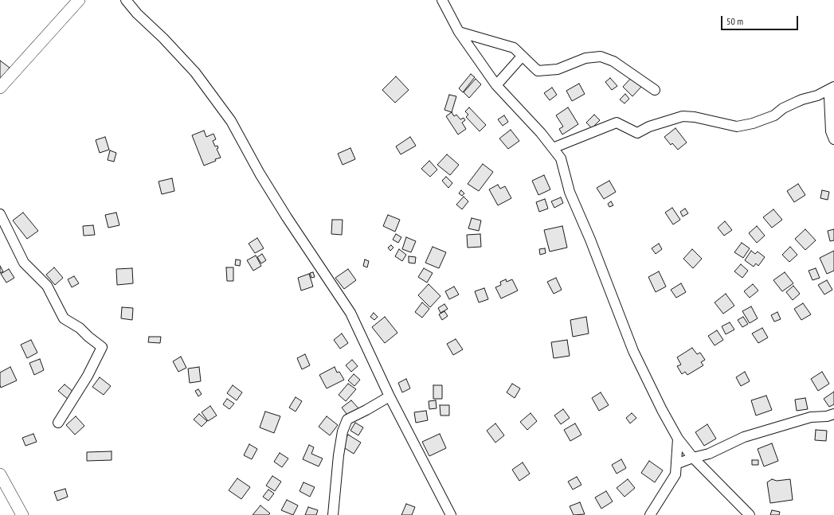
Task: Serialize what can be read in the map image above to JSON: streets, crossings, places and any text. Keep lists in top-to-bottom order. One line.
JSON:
{"scale_bar":"50 m"}
